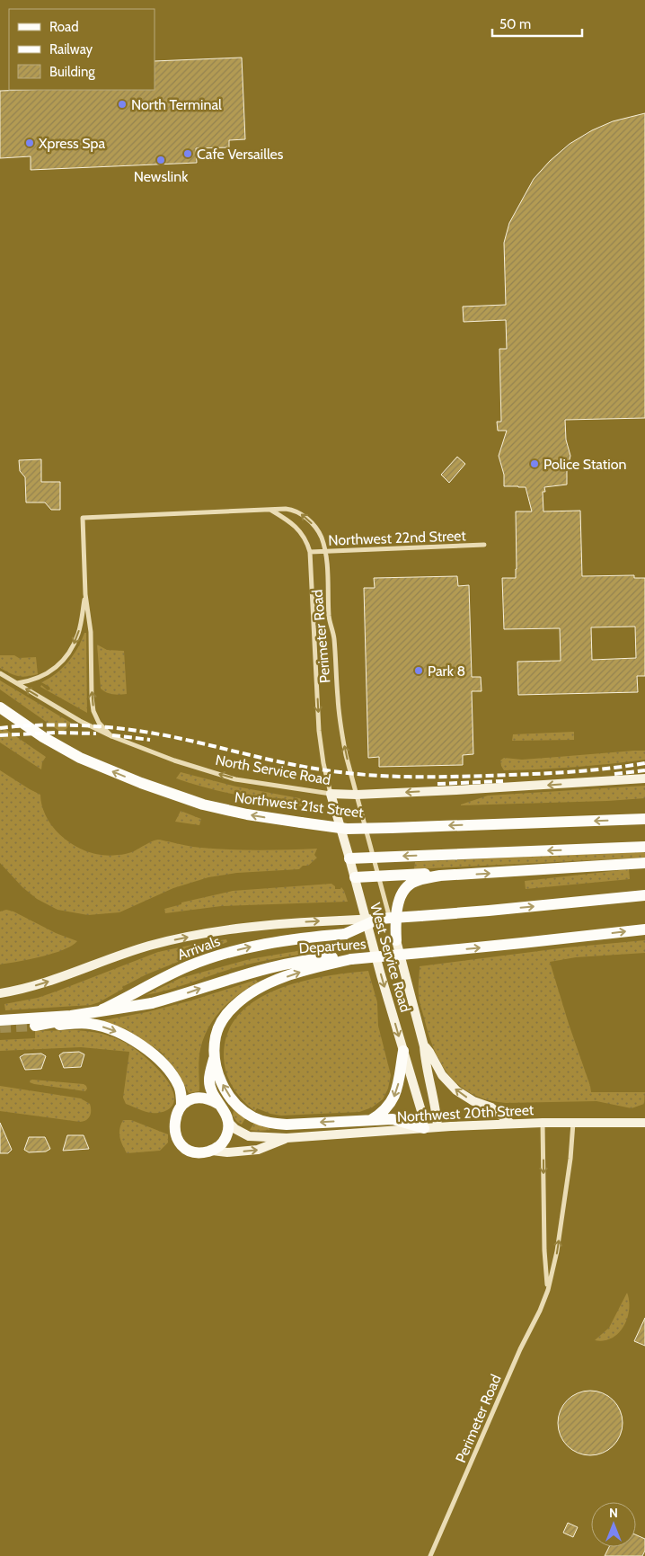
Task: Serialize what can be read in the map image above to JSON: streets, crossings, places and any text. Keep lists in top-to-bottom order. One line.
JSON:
{"streets":{"main road":["Northwest 21st Street","Departures","Arrivals"],"street":["Northwest 22nd Street","Perimeter Road","North Service Road","West Service Road","Northwest 20th Street"]},"crossings":[["Northwest 22nd Street","Perimeter Road"],["Perimeter Road","North Service Road"],["Perimeter Road","West Service Road"],["Perimeter Road","Northwest 20th Street"],["North Service Road","West Service Road"],["Departures","Arrivals"],["Arrivals","Northwest 20th Street"],["West Service Road","Northwest 20th Street"]],"one_way":["North Service Road","Departures"],"places":["North Terminal","Xpress Spa","Cafe Versailles","Newslink","Police Station","Park 8"],"legend":["Road","Railway","Building"],"scale_bar":"50 m","north":"top"}
